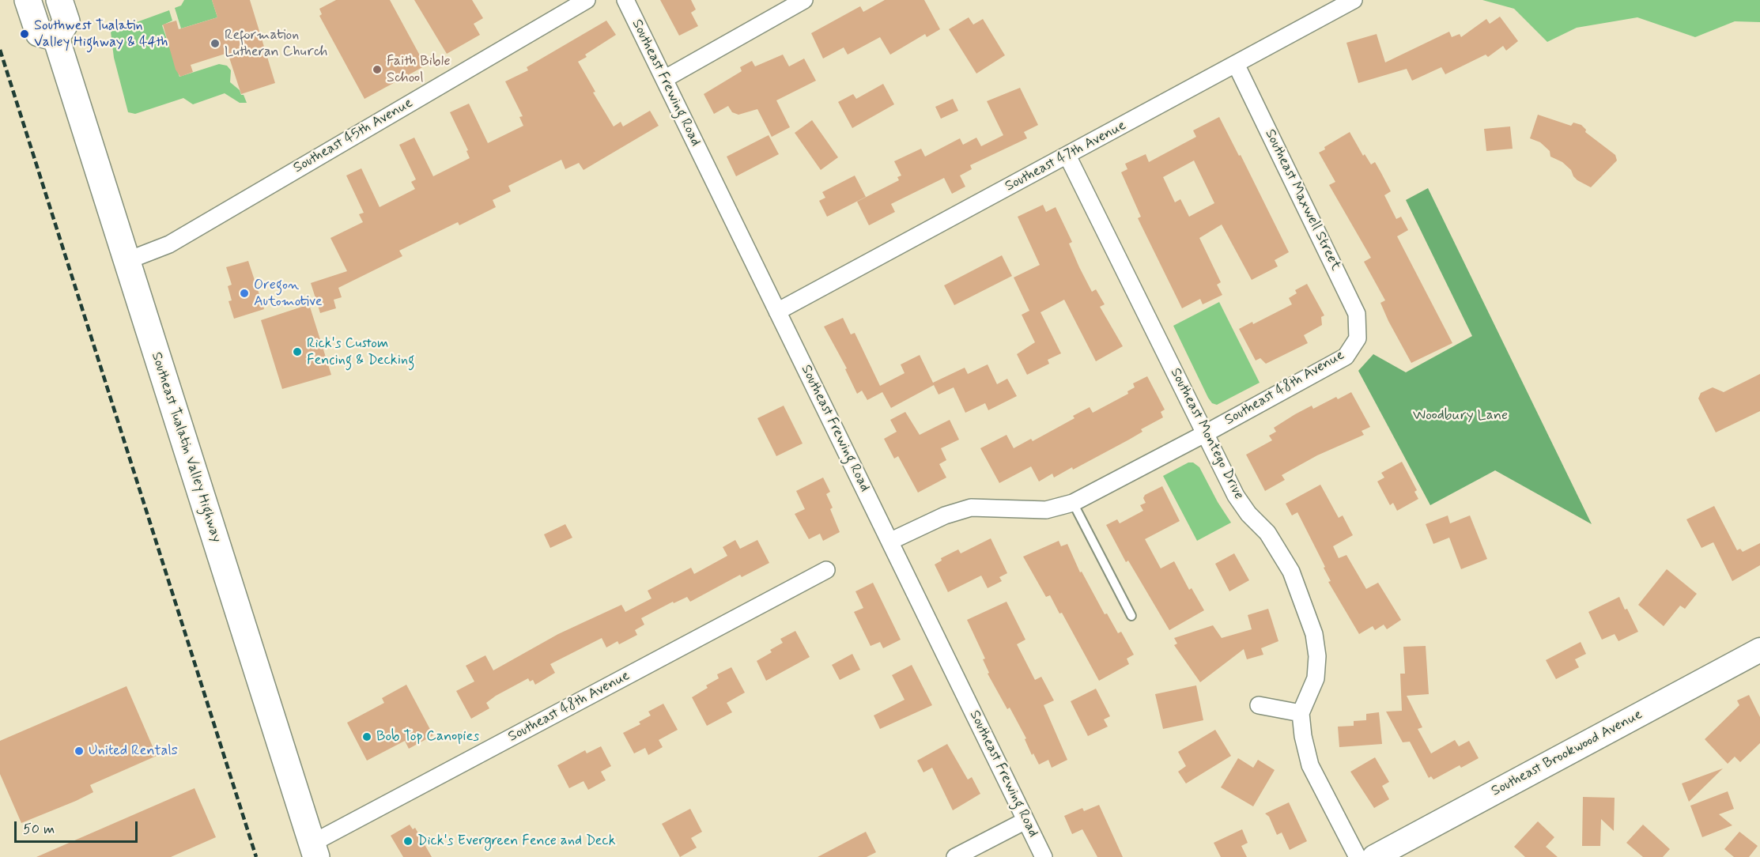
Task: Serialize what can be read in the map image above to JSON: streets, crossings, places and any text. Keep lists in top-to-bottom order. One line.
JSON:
{"streets":{"main road":["Southeast Tualatin Valley Highway","Southeast Brookwood Avenue"],"street":["Southeast Frewing Road","Southeast 45th Avenue","Southeast 47th Avenue","Southeast Maxwell Street","Southeast 48th Avenue","Southeast Montego Drive"]},"crossings":[["Southeast Frewing Road","Southeast 47th Avenue"],["Southeast Frewing Road","Southeast 48th Avenue"],["Southeast 45th Avenue","Southeast Tualatin Valley Highway"],["Southeast 47th Avenue","Southeast Maxwell Street"],["Southeast 47th Avenue","Southeast Montego Drive"],["Southeast Maxwell Street","Southeast 48th Avenue"],["Southeast 48th Avenue","Southeast Montego Drive"],["Southeast 48th Avenue","Southeast Tualatin Valley Highway"]],"parks":["Woodbury Lane"],"places":["Southwest Tualatin Valley Highway & 44th","Reformation Lutheran Church","Faith Bible School","Oregon Automotive","Rick's Custom Fencing & Decking","Bob Top Canopies","United Rentals","Dick's Evergreen Fence and Deck"],"scale_bar":"50 m"}
